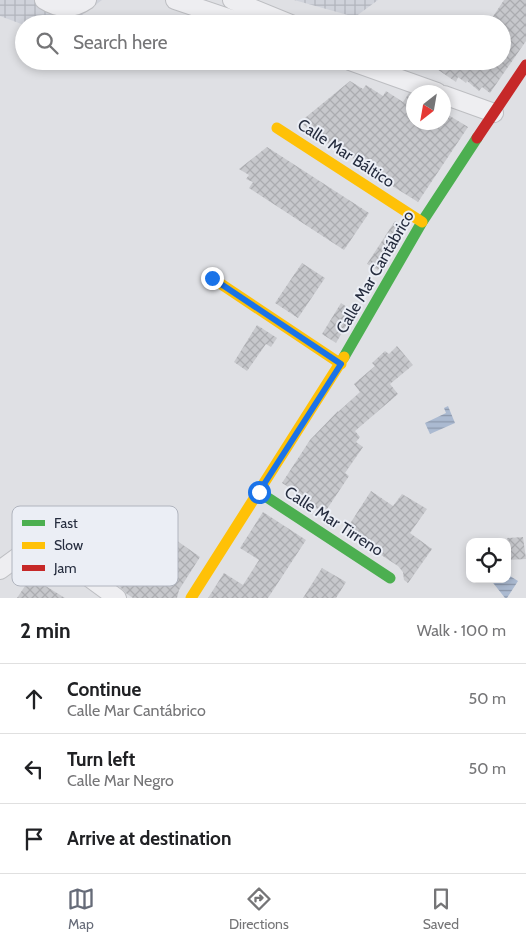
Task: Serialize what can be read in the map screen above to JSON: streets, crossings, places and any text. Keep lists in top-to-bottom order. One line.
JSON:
{"streets":{"street":["Calle Mar Báltico","Calle Mar Cantábrico","Calle Mar Tirreno"]},"crossings":[["Calle Mar Báltico","Calle Mar Cantábrico"],["Calle Mar Cantábrico","Calle Mar Tirreno"]],"legend":["Fast","Slow","Jam"],"north":"bottom left","page":{"search":"Search here","heading":["2 min","Walk · 100 m"],"list":[["Continue","Calle Mar Cantábrico","50 m"],["Turn left","Calle Mar Negro","50 m"],"Arrive at destination"],"nav":["Map","Directions","Saved"]}}
